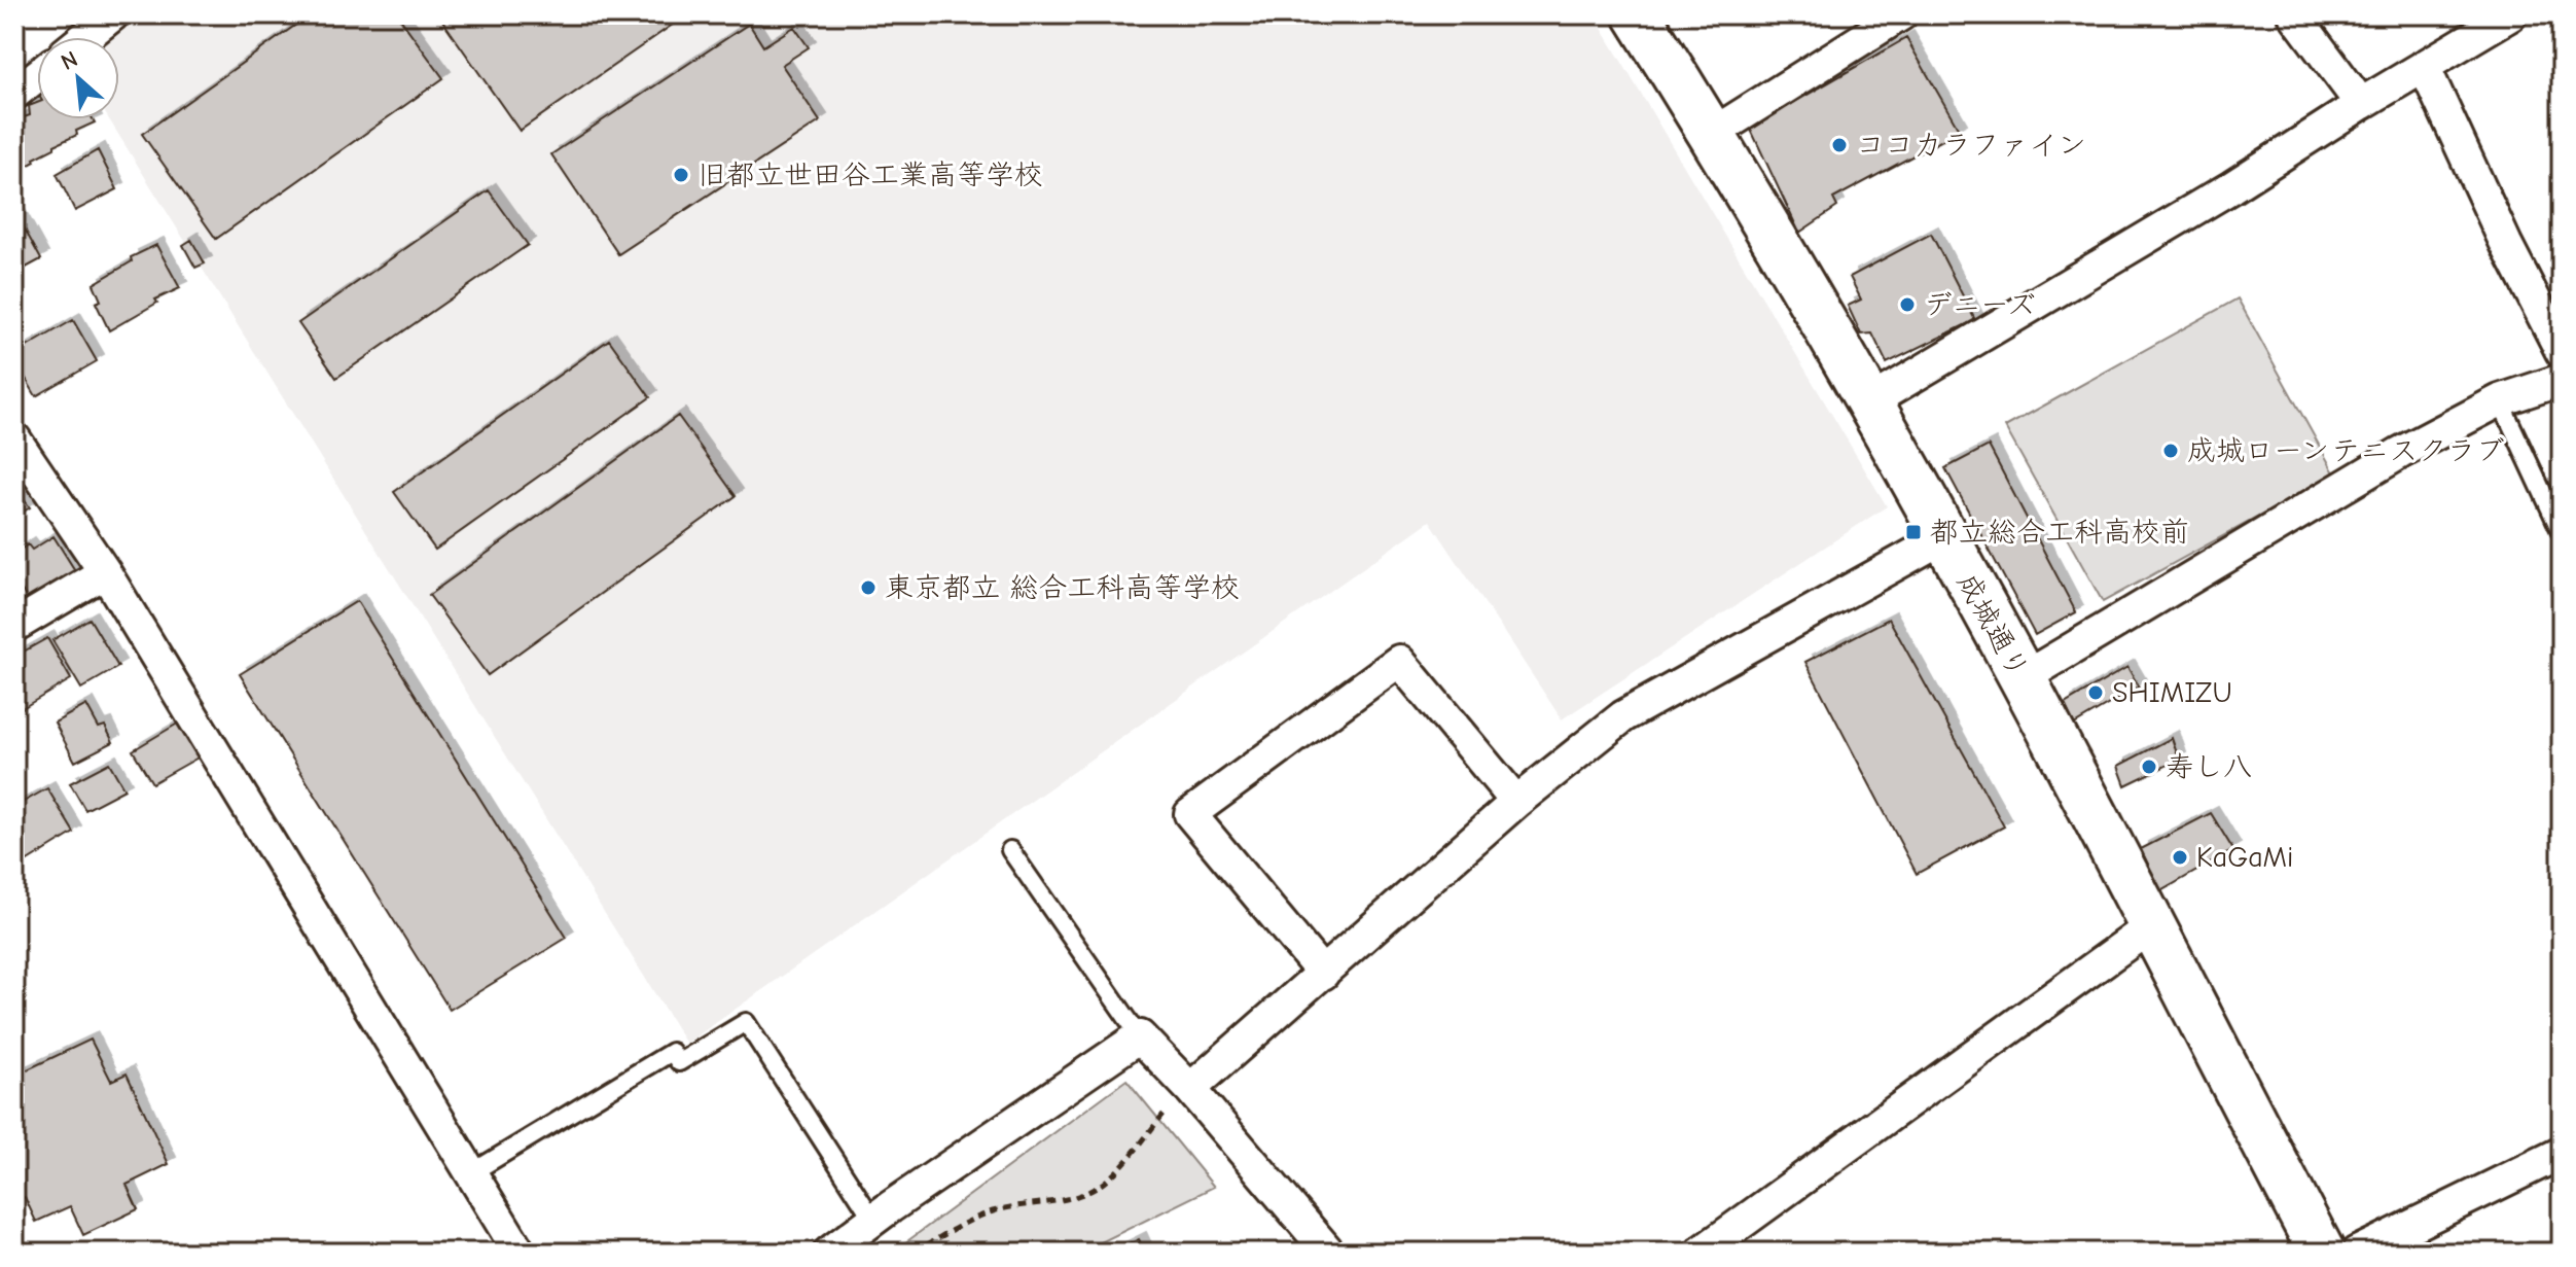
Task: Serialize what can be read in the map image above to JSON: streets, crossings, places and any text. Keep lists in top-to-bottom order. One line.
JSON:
{"streets":{"street":["成城通り"]},"places":{"other":["ココカラファイン","旧都立世田谷工業高等学校","デニーズ","成城ローンテニスクラブ","東京都立 総合工科高等学校","SHIMIZU","寿し八","KaGaMi"],"transit":["都立総合工科高校前"]},"north":"top left"}
